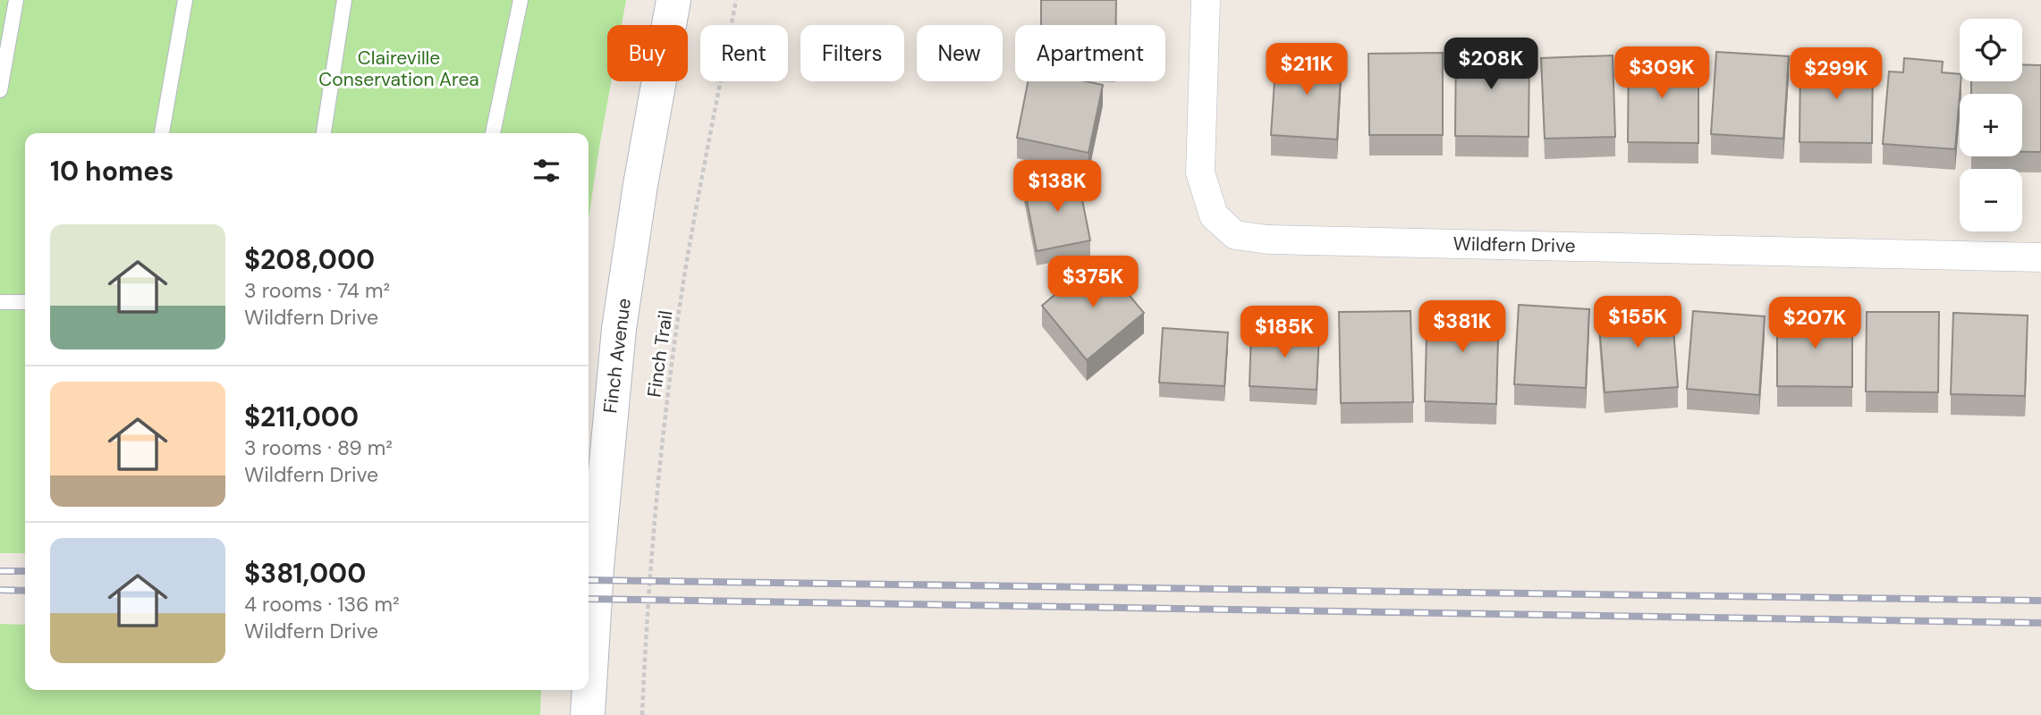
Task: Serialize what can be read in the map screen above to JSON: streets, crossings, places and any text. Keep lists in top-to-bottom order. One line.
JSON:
{"streets":{"main road":["Finch Avenue"],"street":["Wildfern Drive"],"path":["Finch Trail"]},"parks":["Claireville Conservation Area"],"page":{"map_buttons":["+","−"],"chip":["Buy","Rent","Filters","New","Apartment"],"price":["$208K","$211K","$309K","$299K","$138K","$375K","$155K","$207K","$381K","$185K"],"heading":"10 homes","list":[{"name":"$208,000","note":"3 rooms · 74 m² · Wildfern Drive"},{"name":"$211,000","note":"3 rooms · 89 m² · Wildfern Drive"},{"name":"$381,000","note":"4 rooms · 136 m² · Wildfern Drive"}]}}
